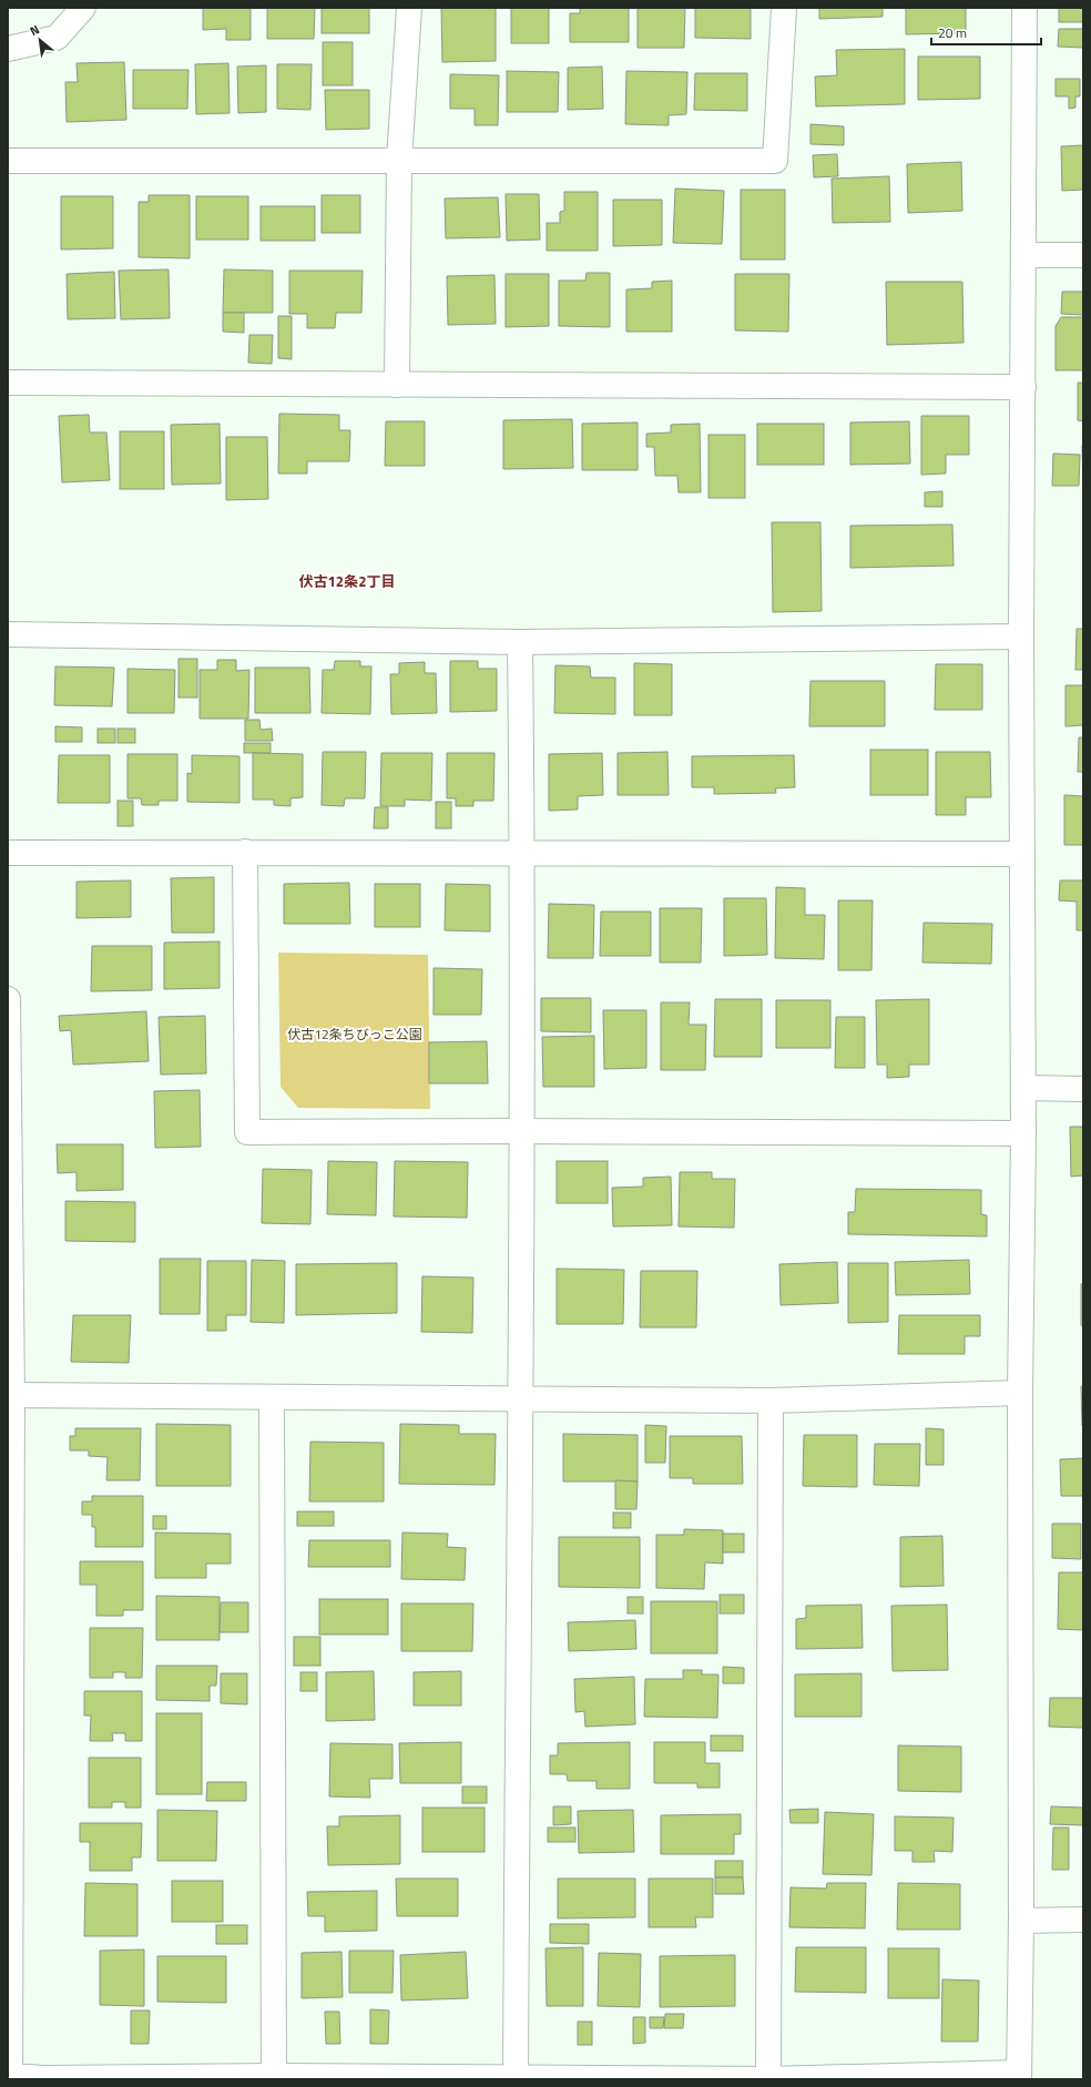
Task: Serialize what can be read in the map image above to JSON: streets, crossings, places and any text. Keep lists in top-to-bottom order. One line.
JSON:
{"districts":["伏古12条2丁目"],"parks":["伏古12条ちびっこ公園"],"scale_bar":"20 m","north":"top left"}
